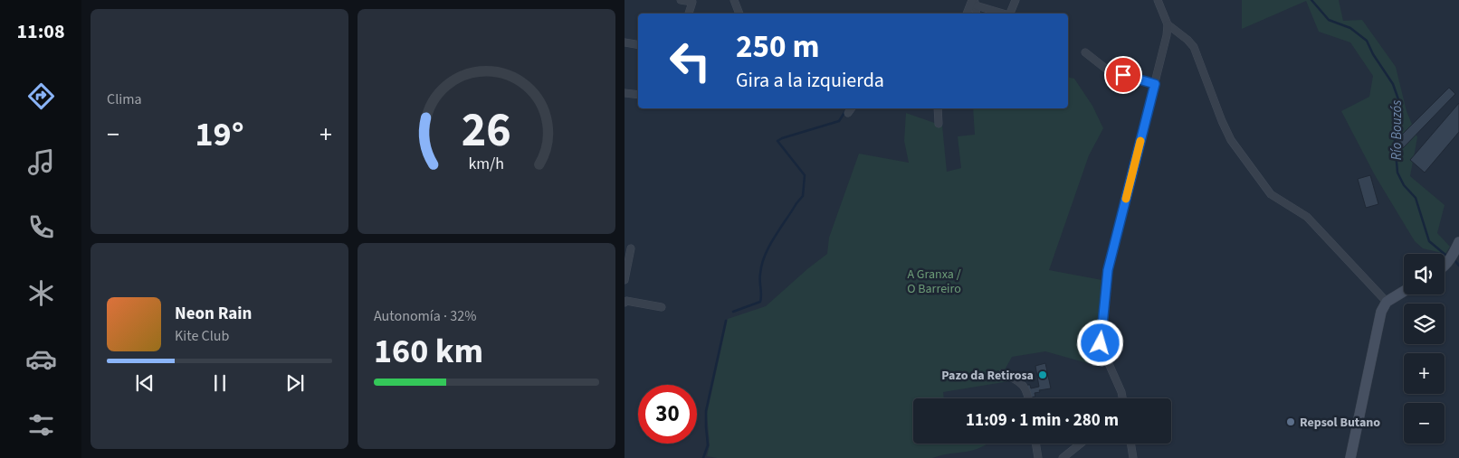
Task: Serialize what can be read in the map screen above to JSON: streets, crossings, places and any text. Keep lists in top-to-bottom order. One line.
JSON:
{"water":["Río Bouzós"],"parks":["A Granxa / O Barreiro"],"places":["Pazo da Retirosa","Repsol Butano"],"page":{"tabs":"11:08","tile":["Clima",["Autonomía · 32%","160 km"]],"turn":["250 m","Gira a la izquierda"],"heat":["−","19°","+"],"map_buttons":["+","−"],"song":["Neon Rain","Kite Club"],"limit":"30","trip":"11:09 · 1 min · 280 m","gauge":["26","km/h"]}}
